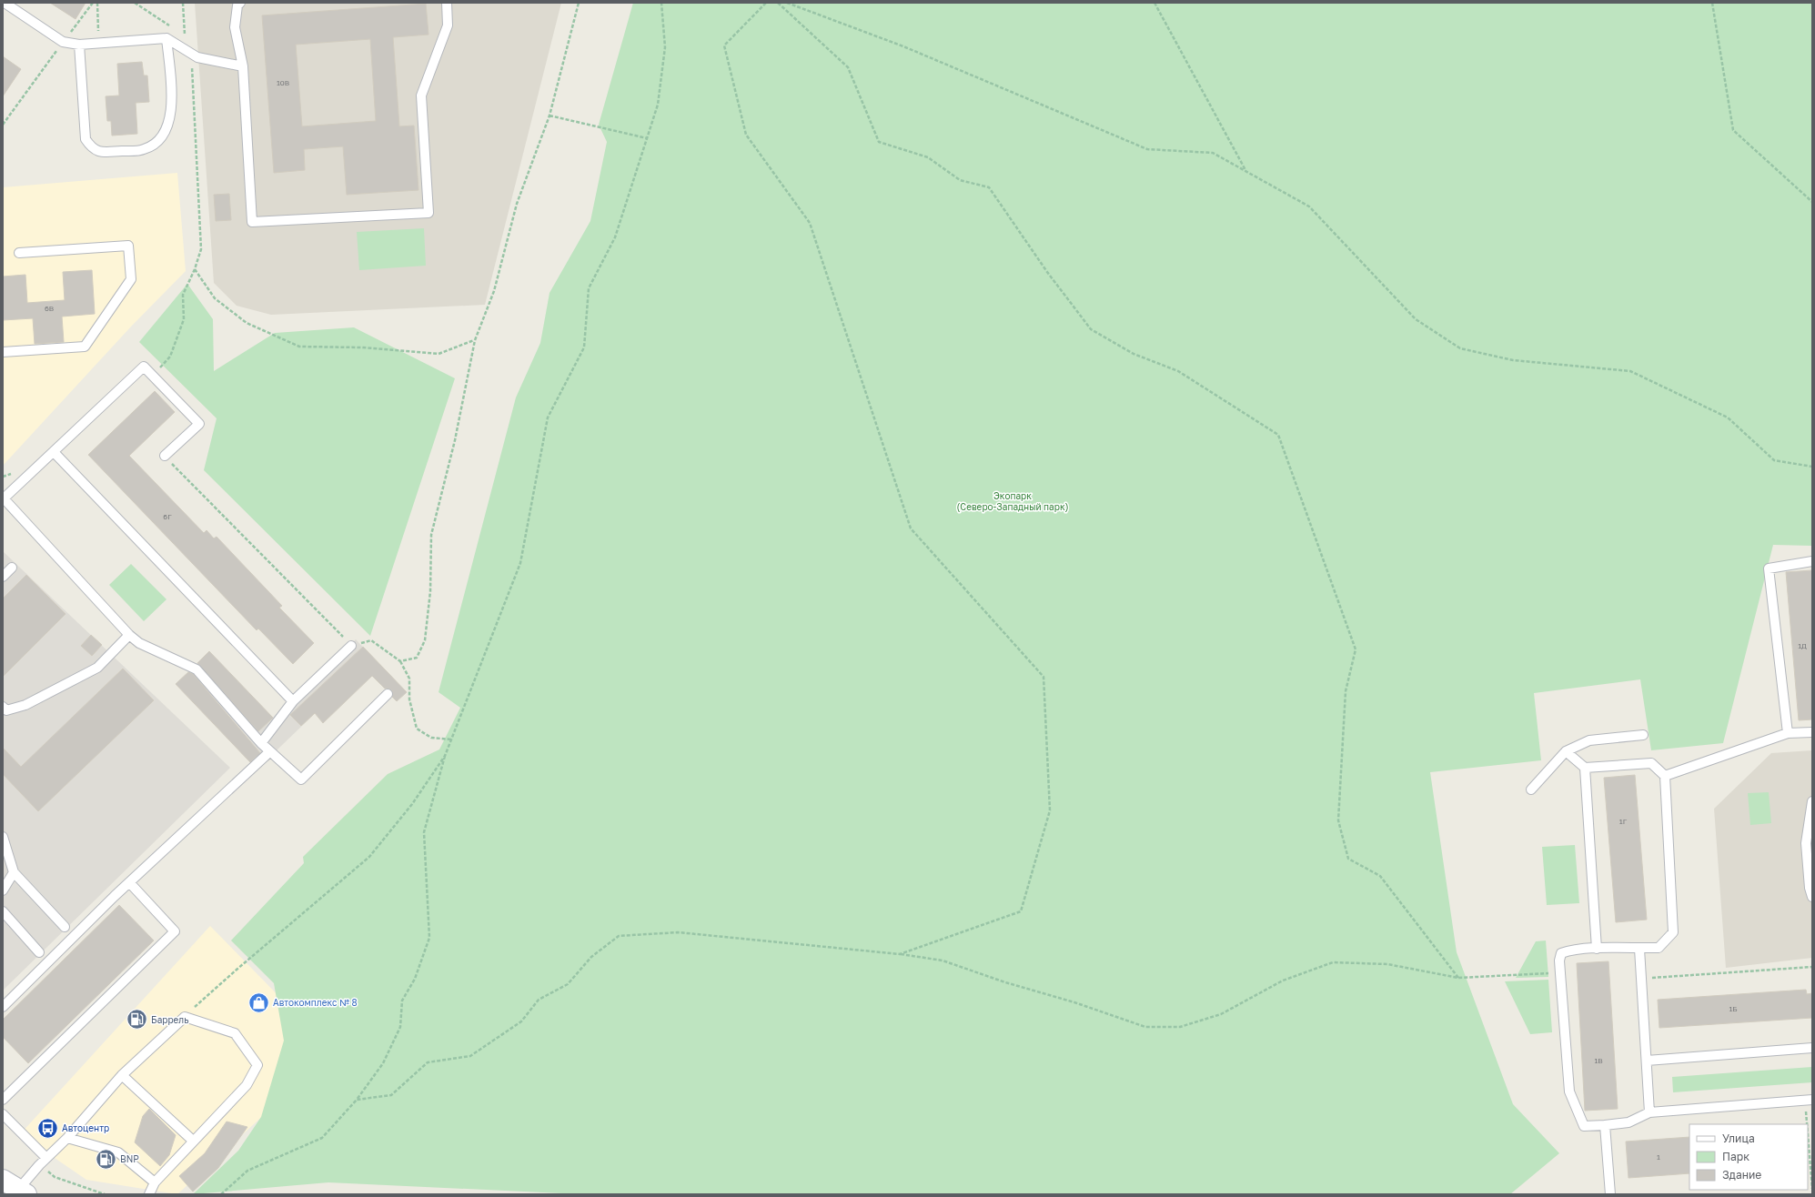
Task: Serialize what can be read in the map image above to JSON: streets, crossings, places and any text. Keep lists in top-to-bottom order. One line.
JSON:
{"parks":["Экопарк (Северо-Западный парк)"],"places":{"shop":["Автокомплекс № 8"],"fuel station":["Баррель","BNP"],"bus stop":["Автоцентр"]},"house_numbers":["10В","6В","6Г","1Д","1Г","1Б","1В","1"],"legend":["Улица","Парк","Здание"]}
